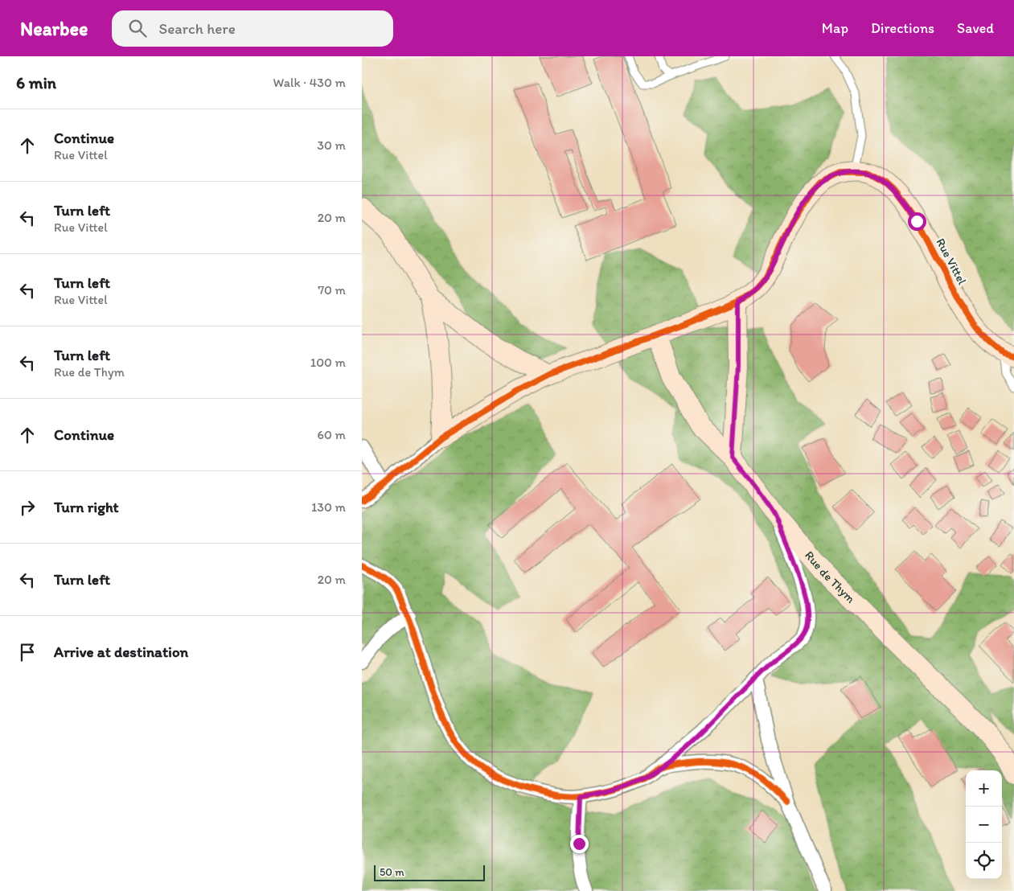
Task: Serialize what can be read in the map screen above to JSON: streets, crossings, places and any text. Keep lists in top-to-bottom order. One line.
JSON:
{"streets":{"street":["Rue Vittel","Rue de Thym"]},"crossings":[["Rue Vittel","Rue de Thym"]],"scale_bar":"50 m","page":{"header":"Nearbee","search":"Search here","nav":["Map","Directions","Saved"],"heading":["6 min","Walk · 430 m"],"list":[["Continue","Rue Vittel","30 m"],["Turn left","Rue Vittel","20 m"],["Turn left","Rue Vittel","70 m"],["Turn left","Rue de Thym","100 m"],["Continue","60 m"],["Turn right","130 m"],["Turn left","20 m"],"Arrive at destination"],"map_buttons":["+","−"],"scale":"50 m"}}
